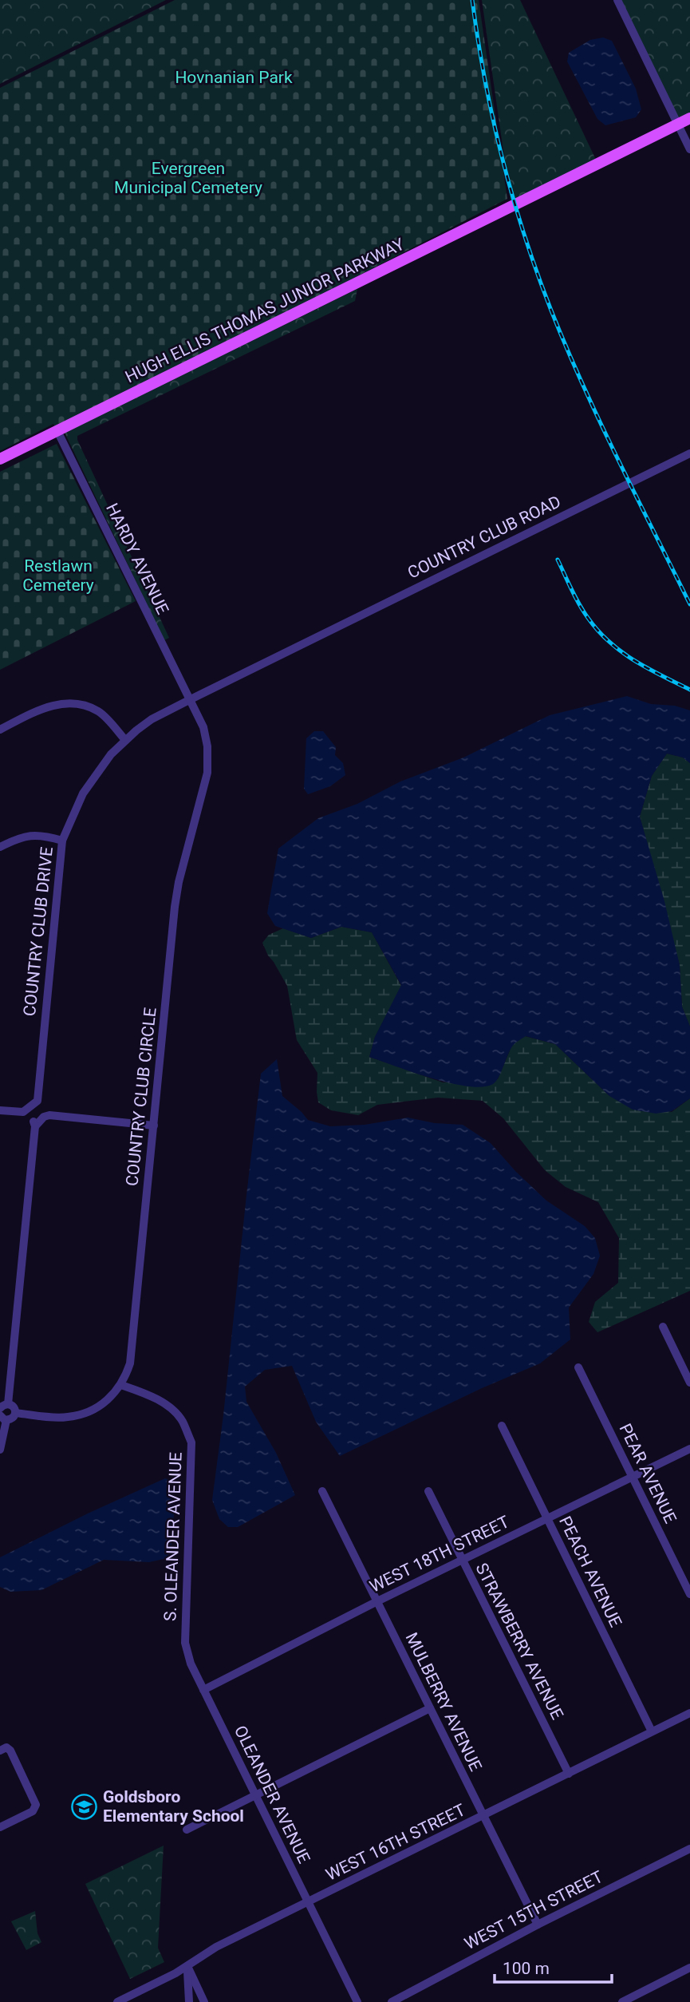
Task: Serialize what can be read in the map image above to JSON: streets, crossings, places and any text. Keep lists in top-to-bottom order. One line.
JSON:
{"streets":{"main road":["HUGH ELLIS THOMAS JUNIOR PARKWAY"],"street":["COUNTRY CLUB ROAD","HARDY AVENUE","COUNTRY CLUB DRIVE","COUNTRY CLUB CIRCLE","PEAR AVENUE","S. OLEANDER AVENUE","WEST 18TH STREET","PEACH AVENUE","STRAWBERRY AVENUE","MULBERRY AVENUE","OLEANDER AVENUE","WEST 16TH STREET","WEST 15TH STREET"]},"crossings":[["HUGH ELLIS THOMAS JUNIOR PARKWAY","HARDY AVENUE"],["COUNTRY CLUB ROAD","COUNTRY CLUB DRIVE"],["HARDY AVENUE","COUNTRY CLUB DRIVE"],["HARDY AVENUE","COUNTRY CLUB CIRCLE"],["COUNTRY CLUB DRIVE","COUNTRY CLUB CIRCLE"],["COUNTRY CLUB CIRCLE","S. OLEANDER AVENUE"],["PEAR AVENUE","WEST 18TH STREET"],["S. OLEANDER AVENUE","WEST 18TH STREET"],["S. OLEANDER AVENUE","OLEANDER AVENUE"],["WEST 18TH STREET","PEACH AVENUE"],["WEST 18TH STREET","STRAWBERRY AVENUE"],["WEST 18TH STREET","MULBERRY AVENUE"],["WEST 18TH STREET","OLEANDER AVENUE"],["PEACH AVENUE","WEST 16TH STREET"],["STRAWBERRY AVENUE","WEST 16TH STREET"],["MULBERRY AVENUE","WEST 16TH STREET"],["MULBERRY AVENUE","WEST 15TH STREET"],["OLEANDER AVENUE","WEST 16TH STREET"]],"parks":["Hovnanian Park","Evergreen Municipal Cemetery","Restlawn Cemetery"],"places":{"school or university":["Goldsboro Elementary School"]},"scale_bar":"100 m"}
